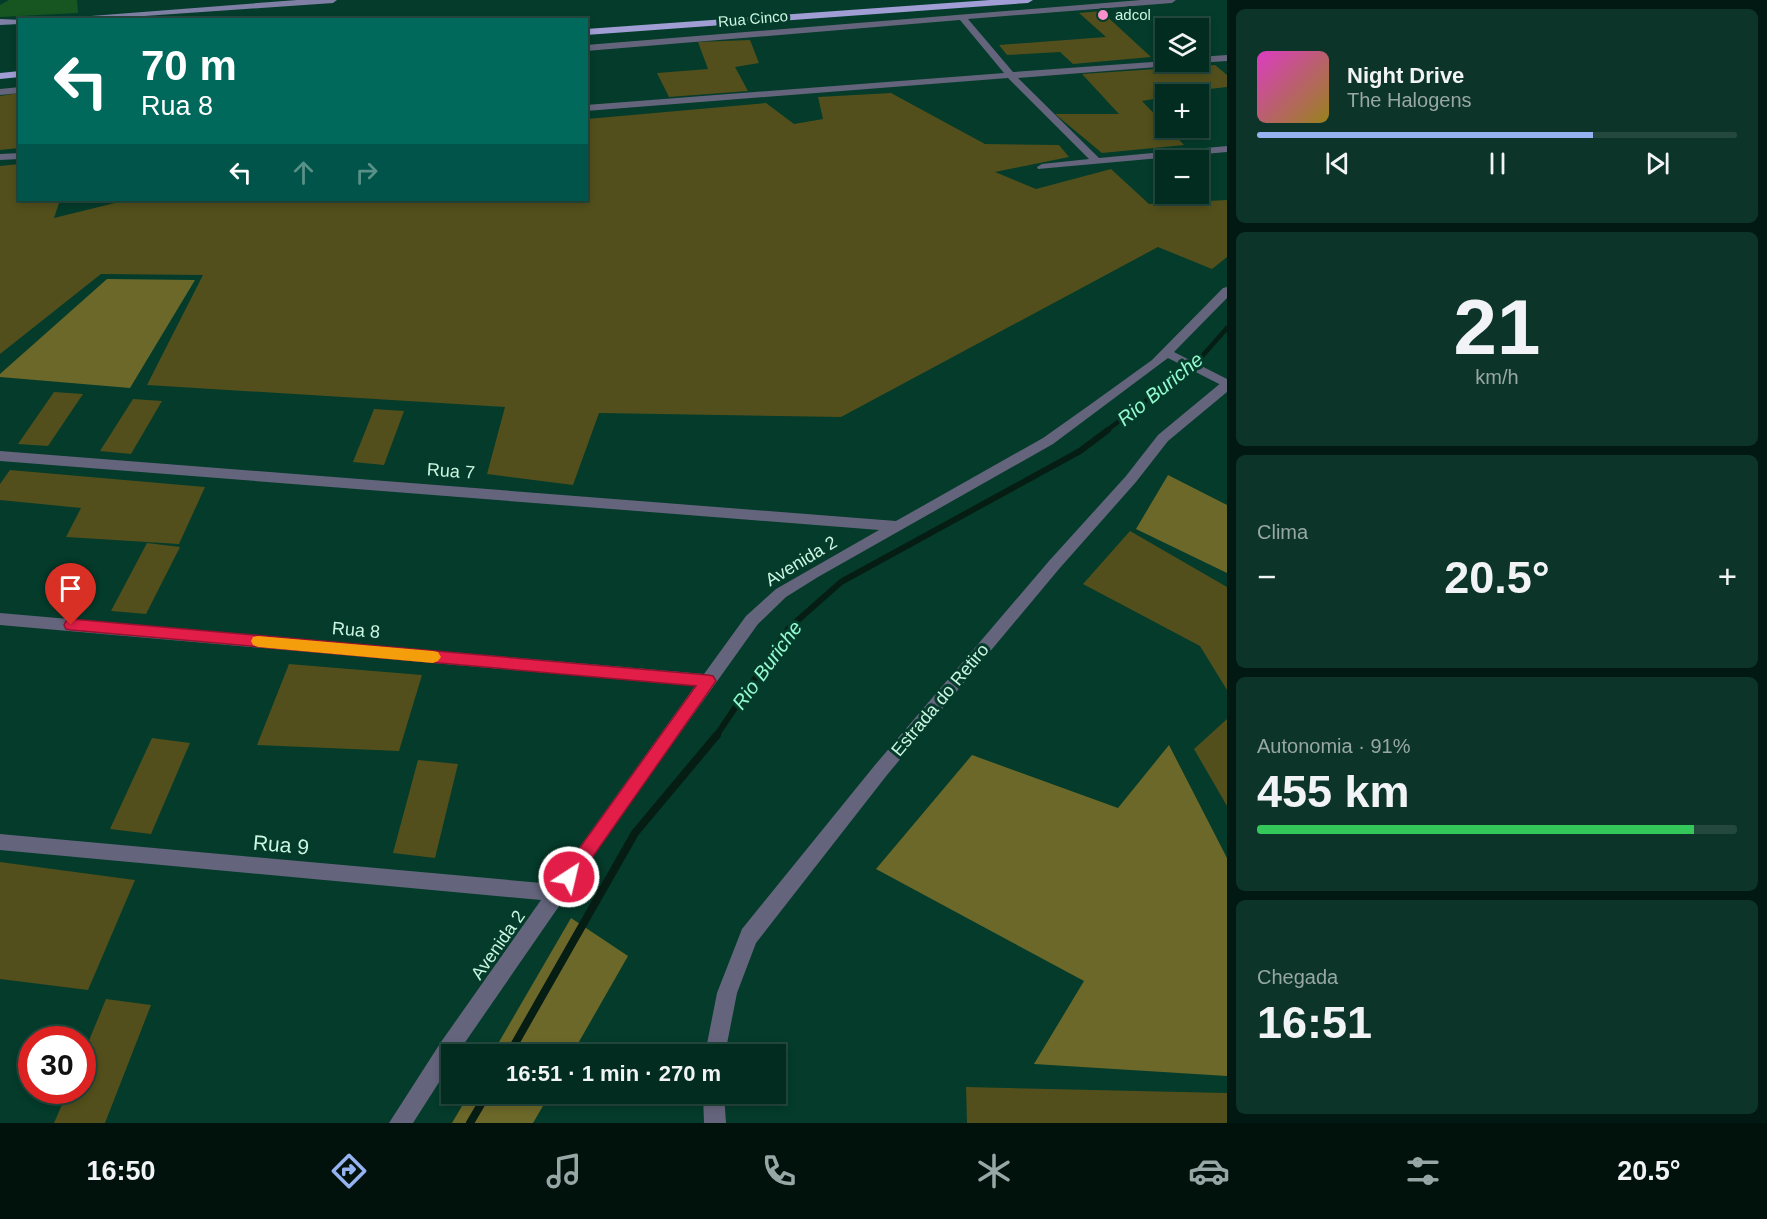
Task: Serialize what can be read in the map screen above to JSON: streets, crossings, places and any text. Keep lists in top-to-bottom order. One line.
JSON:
{"streets":{"street":["Rua Cinco","Rua 7","Avenida 2","Rua 8","Estrada do Retiro","Rua 9"]},"crossings":[["Rua 7","Avenida 2"],["Avenida 2","Rua 8"],["Avenida 2","Rua 9"]],"water":["Rio Buriche"],"places":["adcol"],"page":{"map_buttons":["+","−"],"turn":["70 m","Rua 8"],"song":["Night Drive","The Halogens"],"tile":[["21","km/h"],"Clima",["Autonomia · 91%","455 km"],["Chegada","16:51"]],"heat":["−","20.5°","+"],"limit":"30","trip":"16:51 · 1 min · 270 m","tabs":["16:50","20.5°"]}}
